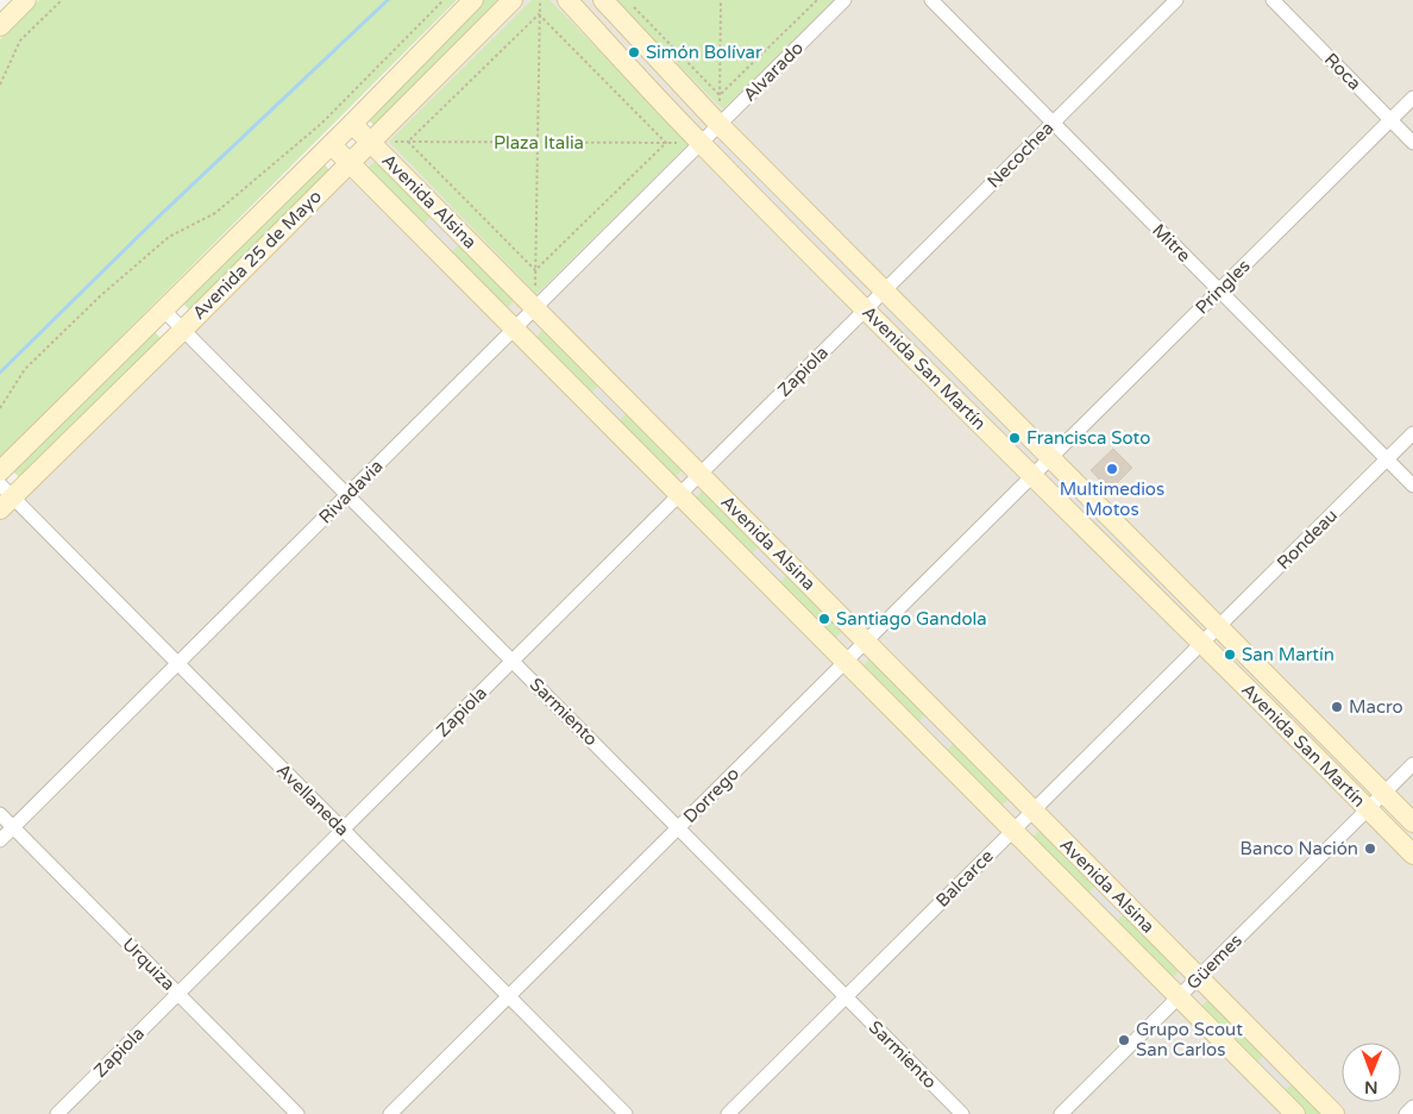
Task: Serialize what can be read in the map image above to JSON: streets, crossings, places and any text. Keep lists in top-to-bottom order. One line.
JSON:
{"streets":{"street":["Alvarado","Roca","Necochea","Avenida Alsina","Mitre","Avenida 25 de Mayo","Pringles","Avenida San Martín","Zapiola","Rivadavia","Rondeau","Sarmiento","Dorrego","Avellaneda","Balcarce","Güemes","Urquiza"]},"crossings":[["Alvarado","Avenida San Martín"],["Alvarado","Rivadavia"],["Roca","Pringles"],["Necochea","Mitre"],["Necochea","Avenida San Martín"],["Necochea","Zapiola"],["Avenida Alsina","Avenida 25 de Mayo"],["Avenida Alsina","Zapiola"],["Avenida Alsina","Rivadavia"],["Avenida Alsina","Dorrego"],["Avenida Alsina","Balcarce"],["Avenida Alsina","Güemes"],["Mitre","Pringles"],["Mitre","Rondeau"],["Avenida 25 de Mayo","Sarmiento"],["Avenida 25 de Mayo","Avellaneda"],["Pringles","Avenida San Martín"],["Pringles","Dorrego"],["Avenida San Martín","Zapiola"],["Avenida San Martín","Rivadavia"],["Avenida San Martín","Rondeau"],["Avenida San Martín","Dorrego"],["Avenida San Martín","Balcarce"],["Avenida San Martín","Güemes"],["Zapiola","Sarmiento"],["Zapiola","Avellaneda"],["Zapiola","Urquiza"],["Rivadavia","Sarmiento"],["Rivadavia","Avellaneda"],["Rivadavia","Urquiza"],["Rondeau","Balcarce"],["Sarmiento","Dorrego"],["Sarmiento","Balcarce"],["Dorrego","Avellaneda"]],"parks":["Plaza Italia"],"places":["Simón Bolívar","Francisca Soto","Multimedios Motos","Santiago Gandola","San Martín","Macro","Banco Nación","Grupo Scout San Carlos"],"north":"bottom"}
